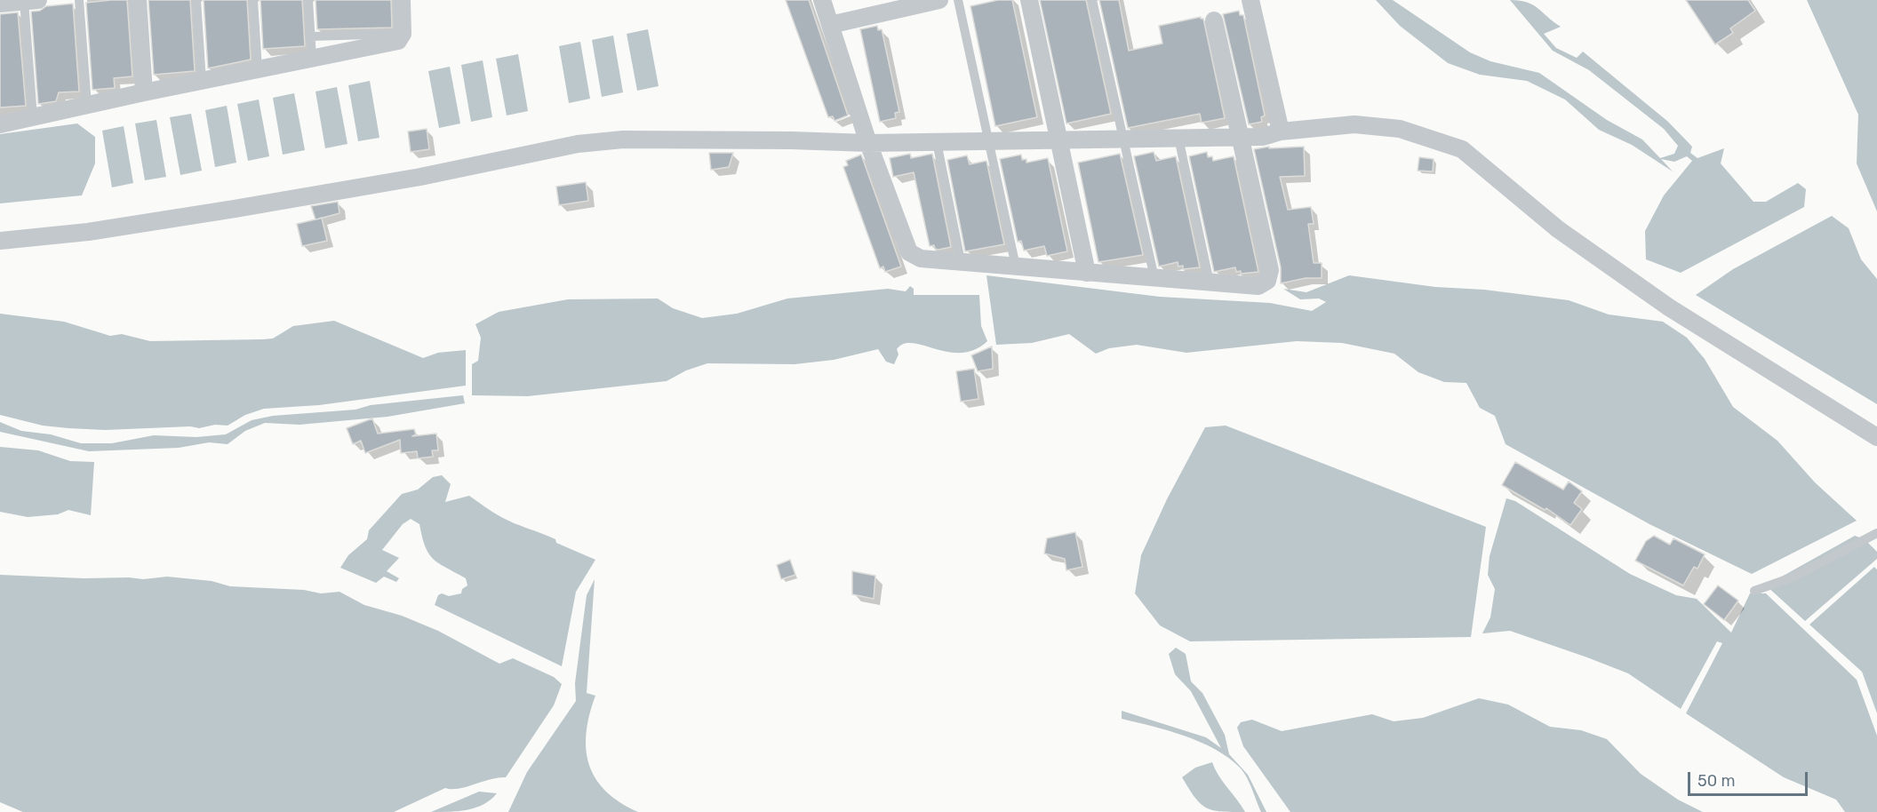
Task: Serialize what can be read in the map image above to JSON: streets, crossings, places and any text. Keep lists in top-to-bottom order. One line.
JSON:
{"scale_bar":"50 m"}
